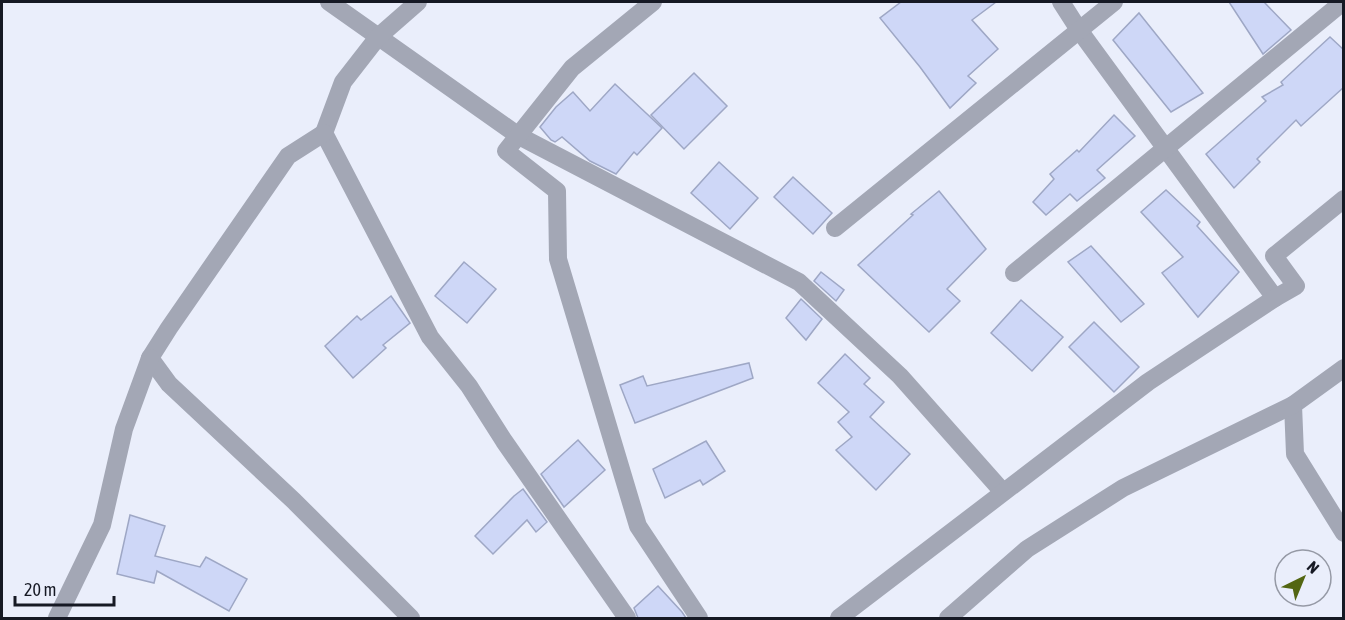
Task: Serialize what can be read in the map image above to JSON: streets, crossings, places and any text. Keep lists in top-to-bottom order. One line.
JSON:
{"scale_bar":"20 m","north":"top right"}
